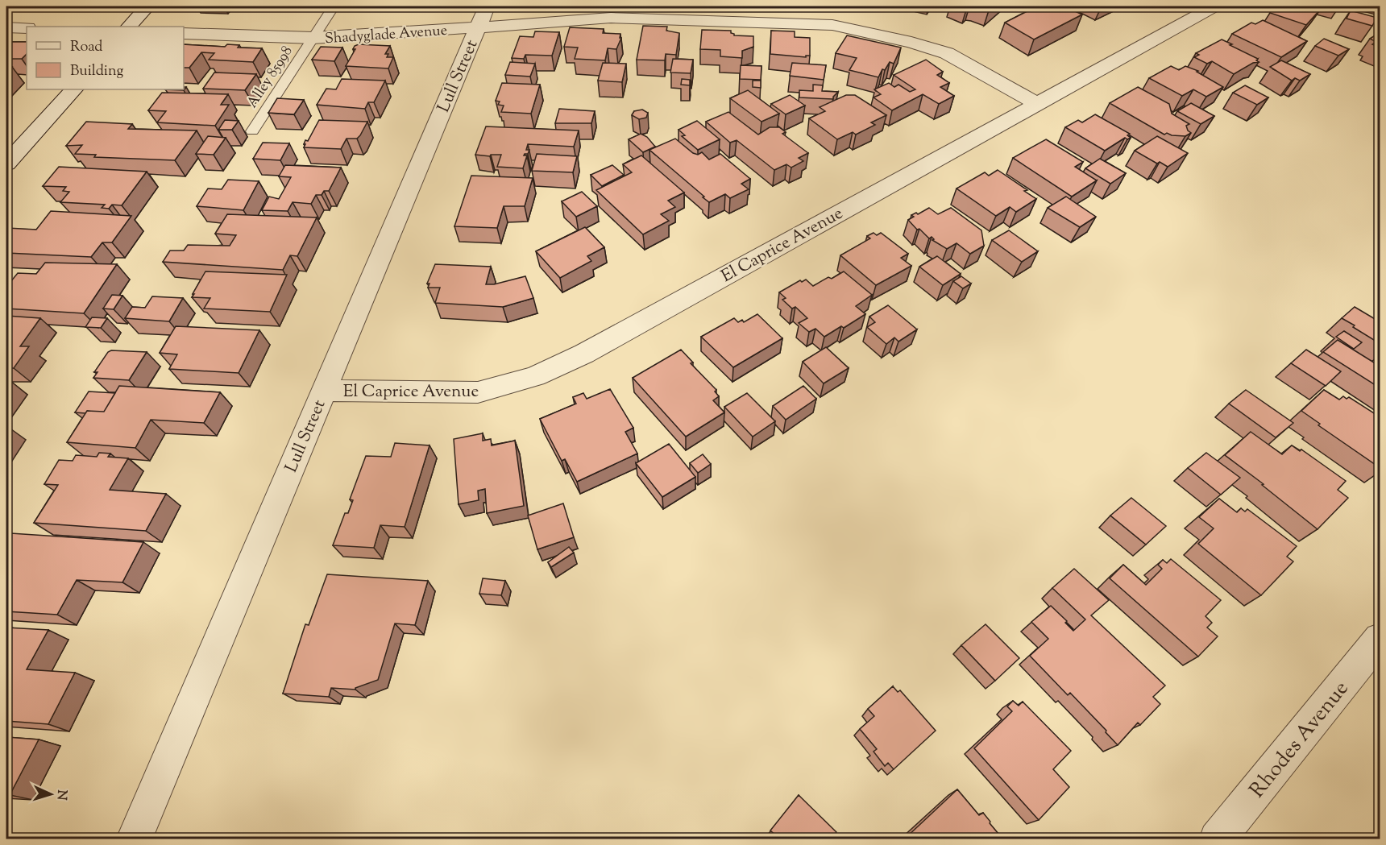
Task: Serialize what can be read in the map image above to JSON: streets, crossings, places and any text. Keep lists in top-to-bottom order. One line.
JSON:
{"streets":{"street":["Shadyglade Avenue","Lull Street","El Caprice Avenue","Rhodes Avenue"],"lane":["Alley 85998"]},"crossings":[["Shadyglade Avenue","Lull Street"],["Shadyglade Avenue","Alley 85998"],["Shadyglade Avenue","El Caprice Avenue"],["Lull Street","El Caprice Avenue"]],"legend":["Road","Building"],"north":"right"}
